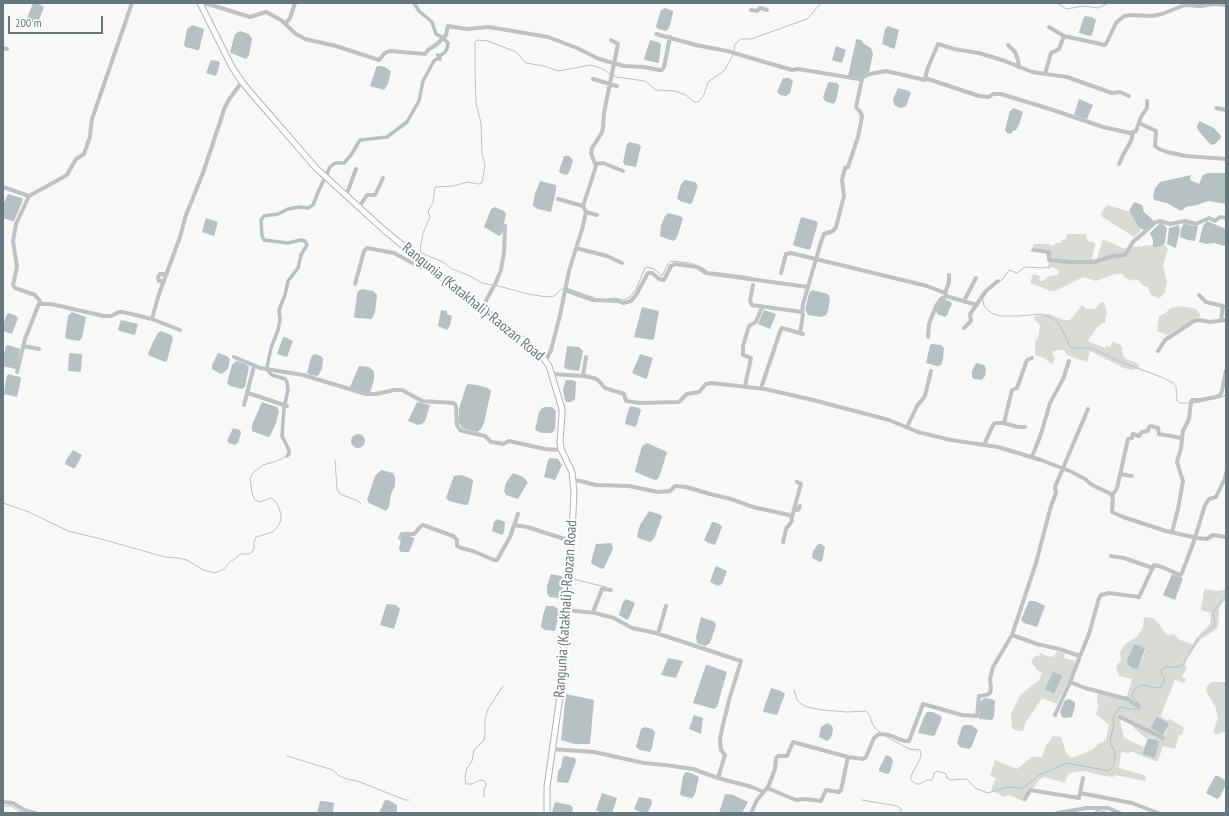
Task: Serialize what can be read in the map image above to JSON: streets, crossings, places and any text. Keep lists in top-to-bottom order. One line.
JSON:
{"streets":{"main road":["Rangunia (Katakhali)-Raozan Road"]},"scale_bar":"200 m"}
